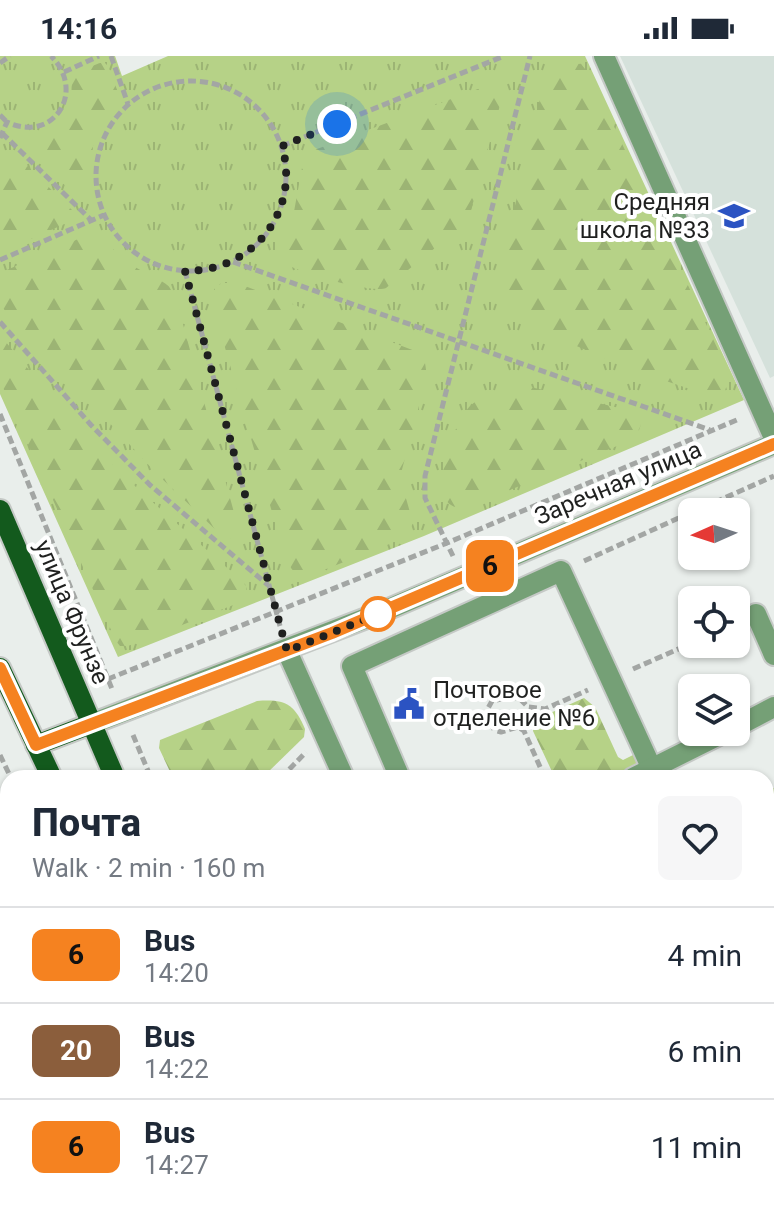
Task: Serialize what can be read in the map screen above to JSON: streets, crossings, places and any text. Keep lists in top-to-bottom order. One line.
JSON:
{"streets":{"main road":["Заречная улица","улица Фрунзе"]},"crossings":[["Заречная улица","улица Фрунзе"]],"places":{"school or university":["Средняя школа №33"],"public building":["Почтовое отделение №6"]},"lines":["bus line 6"],"north":"left","page":{"status":"14:16","on_map":"6","heading":["Почта","Walk · 2 min · 160 m"],"list":[{"mark":"6","name":"Bus","note":"14:20","value":"4 min"},{"mark":"20","name":"Bus","note":"14:22","value":"6 min"},{"mark":"6","name":"Bus","note":"14:27","value":"11 min"}]}}
